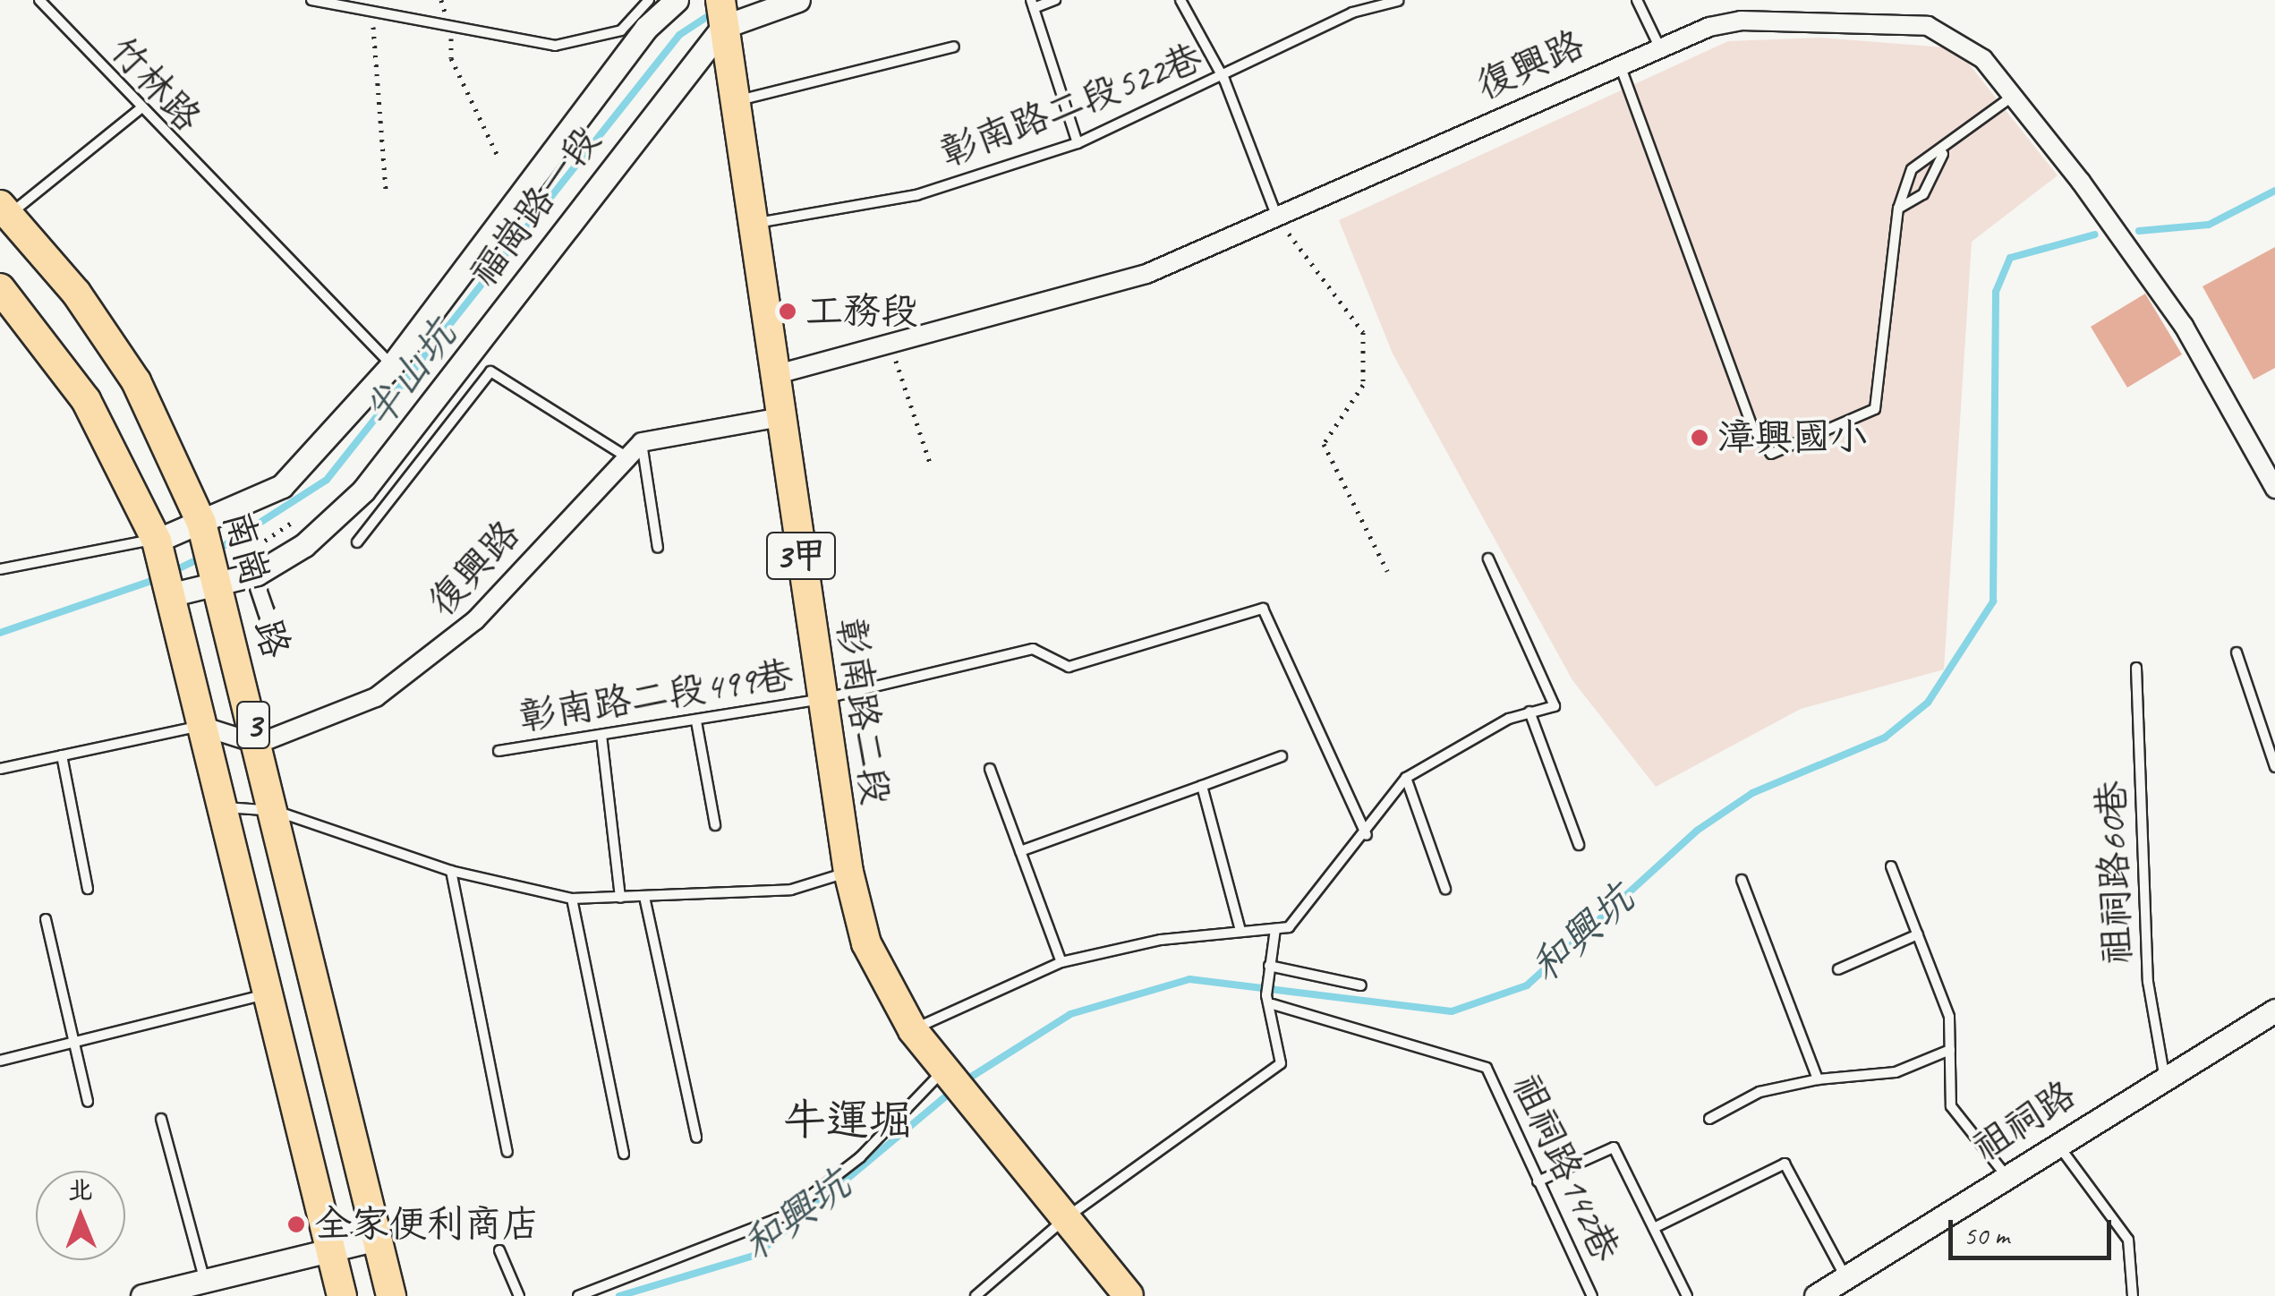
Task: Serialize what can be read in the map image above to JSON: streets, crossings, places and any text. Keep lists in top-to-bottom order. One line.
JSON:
{"streets":{"main road":["3甲","南崗二路","彰南路二段","3"],"street":["復興路","福崗路一段","祖祠路"],"lane":["竹林路","彰南路二段522巷","彰南路二段499巷","祖祠路60巷","祖祠路142巷"]},"crossings":[["復興路","南崗二路"],["復興路","彰南路二段"],["竹林路","福崗路一段"],["彰南路二段522巷","彰南路二段"],["福崗路一段","南崗二路"],["福崗路一段","彰南路二段"],["福崗路一段","3"],["彰南路二段499巷","彰南路二段"],["祖祠路60巷","祖祠路"]],"districts":["牛運堀"],"water":["半山坑","和興坑"],"places":["工務段","漳興國小","全家便利商店"],"scale_bar":"50 m","north":"top"}
